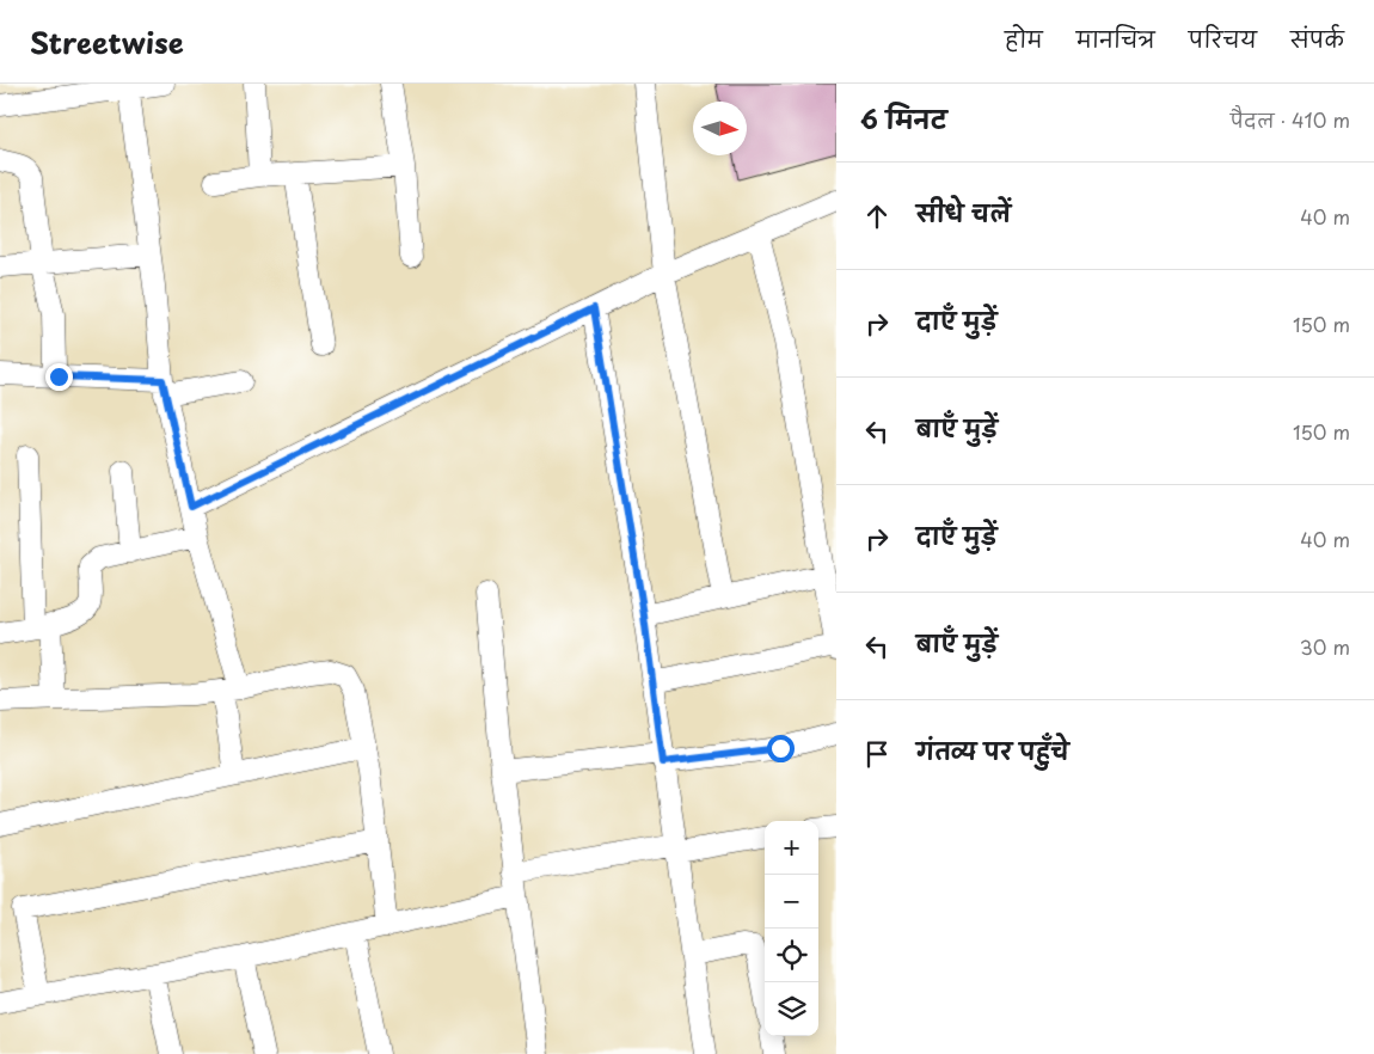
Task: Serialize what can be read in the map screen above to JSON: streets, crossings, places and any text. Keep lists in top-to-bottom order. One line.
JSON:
{"north":"right","page":{"header":"Streetwise","nav":["होम","मानचित्र","परिचय","संपर्क"],"heading":["6 मिनट","पैदल · 410 m"],"list":[["सीधे चलें","40 m"],["दाएँ मुड़ें","150 m"],["बाएँ मुड़ें","150 m"],["दाएँ मुड़ें","40 m"],["बाएँ मुड़ें","30 m"],"गंतव्य पर पहुँचे"],"map_buttons":["+","−"]}}
